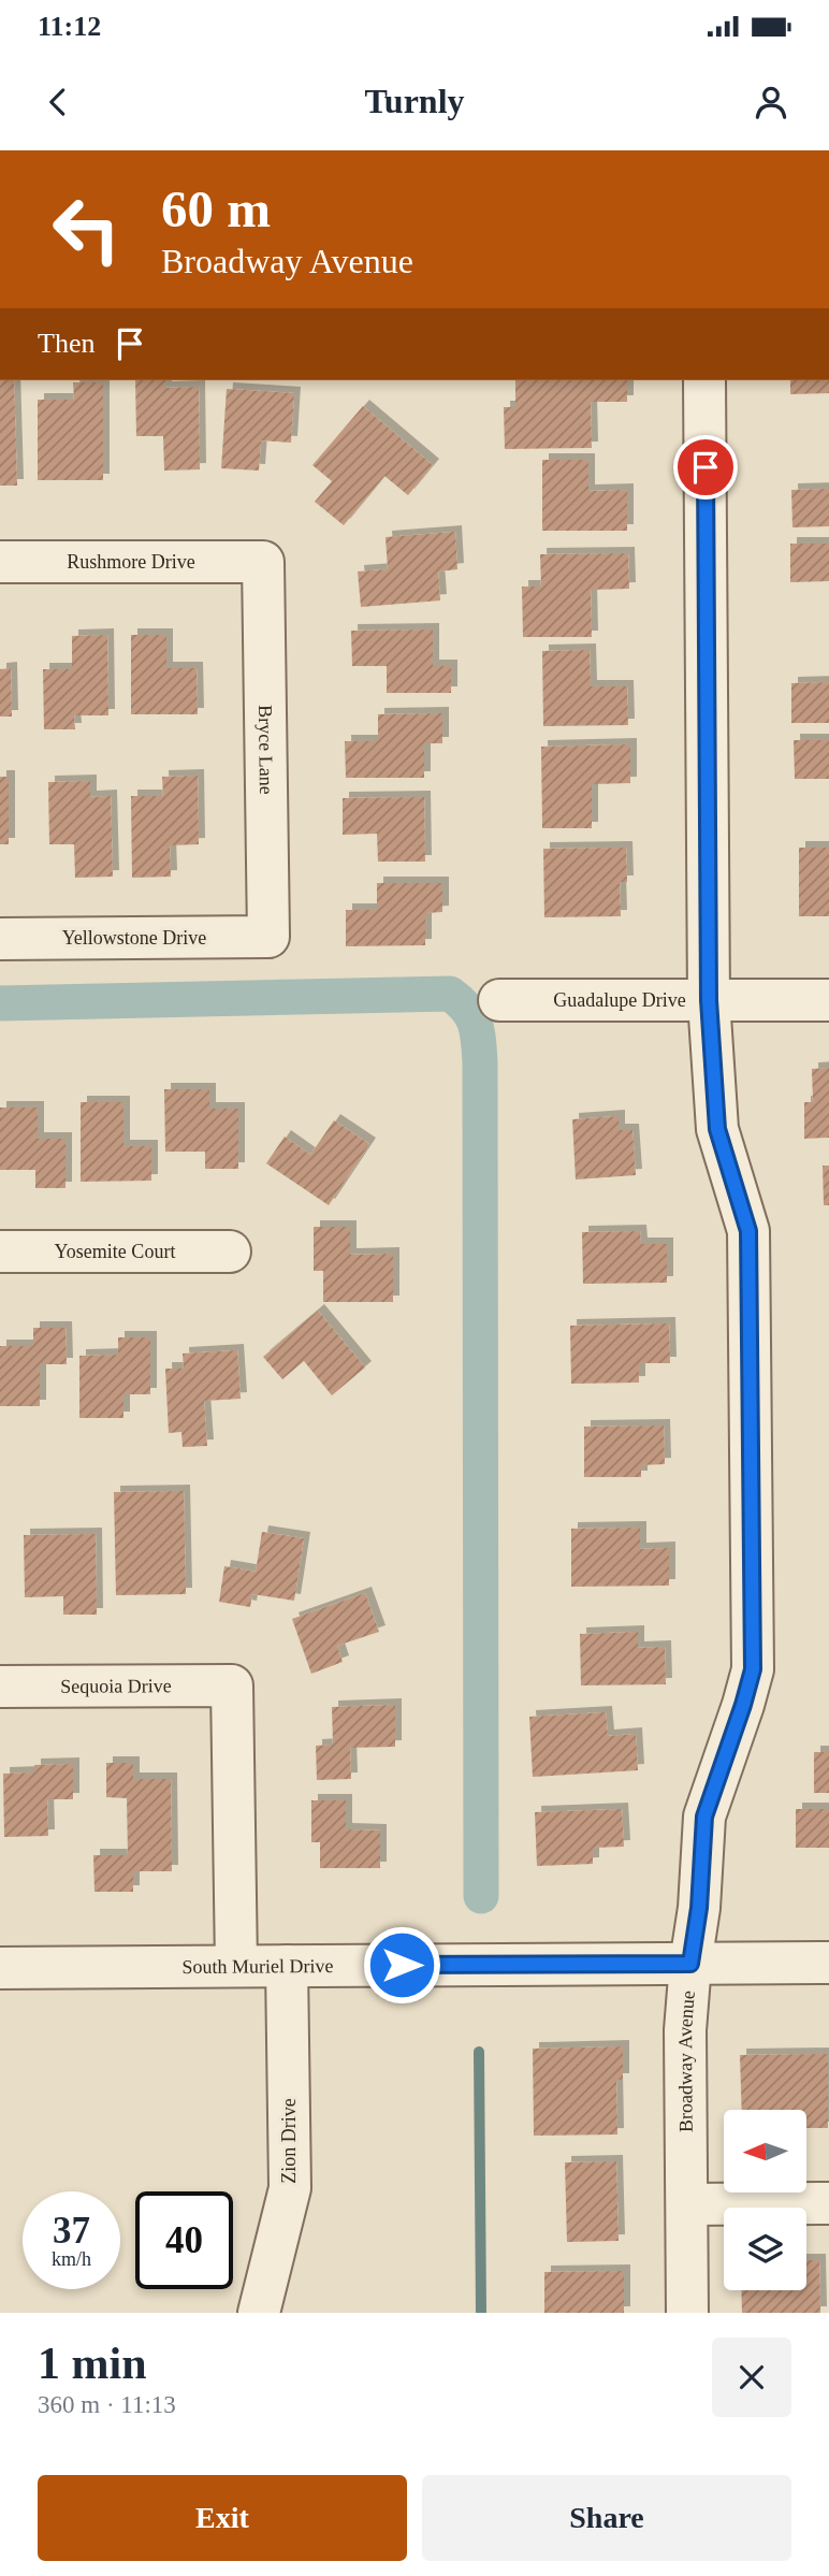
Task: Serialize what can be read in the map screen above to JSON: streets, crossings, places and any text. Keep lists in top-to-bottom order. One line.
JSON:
{"streets":{"street":["Rushmore Drive","Bryce Lane","Yellowstone Drive","Guadalupe Drive","Yosemite Court","Sequoia Drive","South Muriel Drive","Broadway Avenue","Zion Drive"]},"crossings":[["Rushmore Drive","Bryce Lane"],["Bryce Lane","Yellowstone Drive"],["Guadalupe Drive","Broadway Avenue"],["Sequoia Drive","South Muriel Drive"],["South Muriel Drive","Broadway Avenue"],["South Muriel Drive","Zion Drive"]],"north":"left","page":{"status":"11:12","header":"Turnly","turn":["60 m","Broadway Avenue"],"then":"Then","speed":"37 km/h","limit":"40","heading":["1 min","360 m · 11:13"],"buttons":["Exit","Share"]}}
